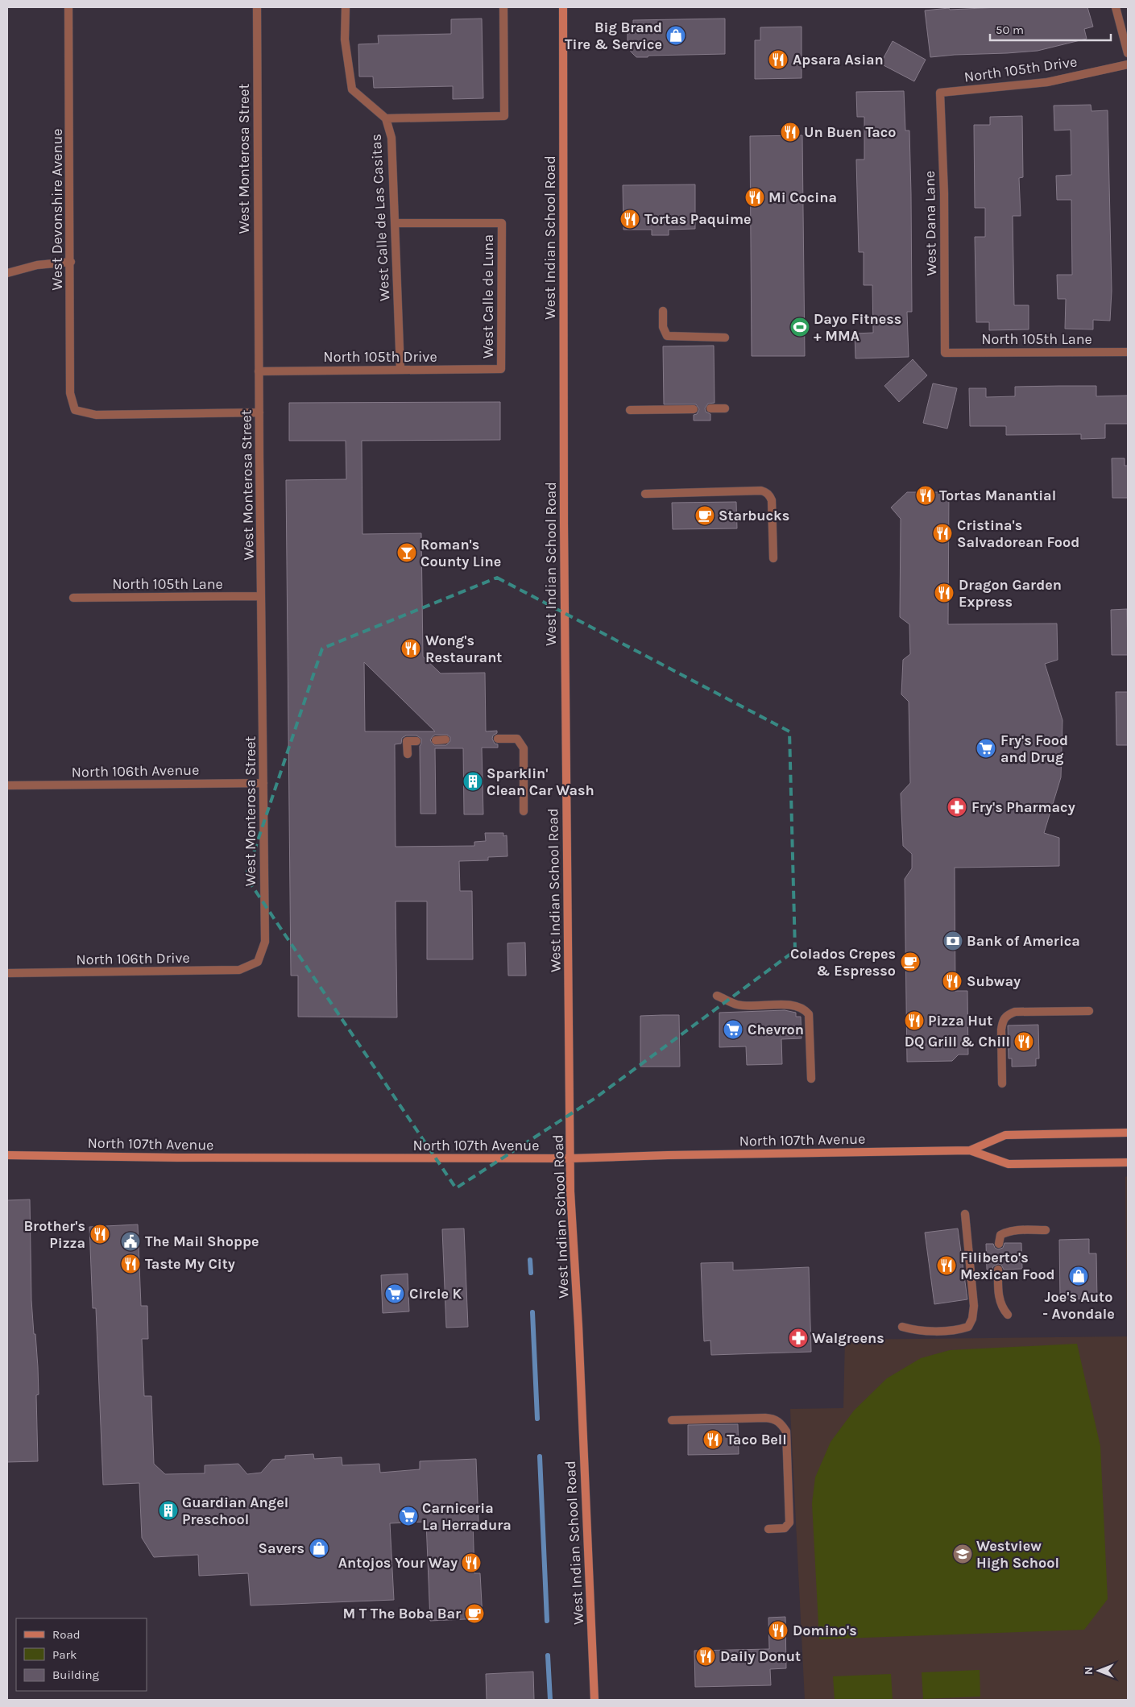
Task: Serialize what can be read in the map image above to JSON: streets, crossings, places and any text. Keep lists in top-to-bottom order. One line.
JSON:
{"streets":{"main road":["West Indian School Road","North 107th Avenue"],"street":["North 105th Drive","West Monterosa Street","West Devonshire Avenue","West Calle de Las Casitas","West Dana Lane","West Calle de Luna","North 105th Lane","North 106th Avenue","North 106th Drive"]},"crossings":[["North 105th Drive","West Monterosa Street"],["North 105th Drive","West Calle de Las Casitas"],["North 105th Drive","West Dana Lane"],["North 105th Drive","West Calle de Luna"],["West Monterosa Street","West Devonshire Avenue"],["West Monterosa Street","North 105th Lane"],["West Monterosa Street","North 106th Avenue"],["West Monterosa Street","North 106th Drive"],["West Calle de Las Casitas","West Calle de Luna"],["West Dana Lane","North 105th Lane"],["West Indian School Road","North 107th Avenue"]],"places":{"shop":["Big Brand Tire & Service","Joe's Auto - Avondale","Savers"],"restaurant":["Apsara Asian","Un Buen Taco","Mi Cocina","Tortas Paquime","Tortas Manantial","Cristina's Salvadorean Food","Dragon Garden Express","Wong's Restaurant","Subway","Pizza Hut","DQ Grill & Chill","Brother's Pizza","Taste My City","Filiberto's Mexican Food","Taco Bell","Antojos Your Way","Domino's","Daily Donut"],"sports":["Dayo Fitness + MMA"],"cafe":["Starbucks","Colados Crepes & Espresso","M T The Boba Bar"],"bar":["Roman's County Line"],"supermarket":["Fry's Food and Drug","Chevron","Circle K","Carniceria La Herradura"],"building":["Sparklin' Clean Car Wash","Guardian Angel Preschool"],"pharmacy":["Fry's Pharmacy","Walgreens"],"bank":["Bank of America"],"public building":["The Mail Shoppe"],"school or university":["Westview High School"]},"legend":["Road","Park","Building"],"scale_bar":"50 m","north":"left"}
